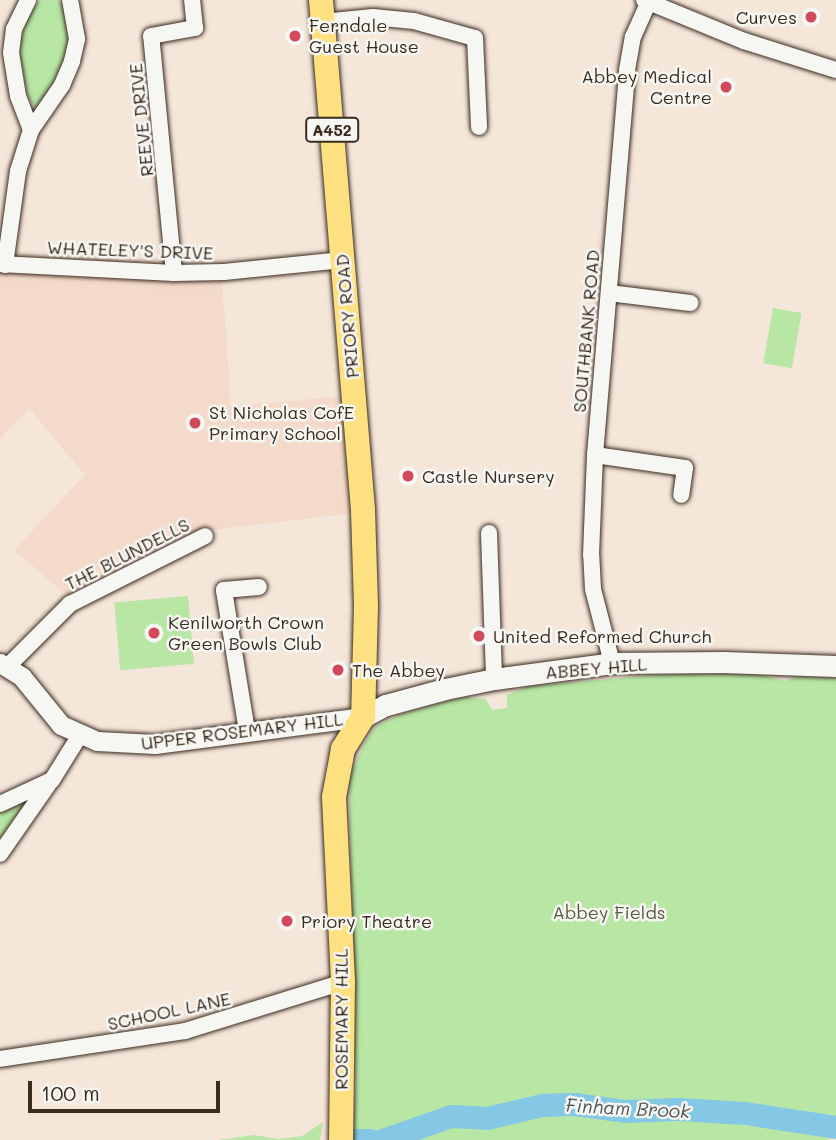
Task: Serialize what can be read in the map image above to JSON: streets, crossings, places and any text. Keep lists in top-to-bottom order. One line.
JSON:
{"streets":{"main road":["A452","PRIORY ROAD","ABBEY HILL","ROSEMARY HILL"],"street":["REEVE DRIVE","WHATELEY'S DRIVE","SOUTHBANK ROAD","THE BLUNDELLS","UPPER ROSEMARY HILL","SCHOOL LANE"]},"crossings":[["REEVE DRIVE","WHATELEY'S DRIVE"],["WHATELEY'S DRIVE","PRIORY ROAD"],["PRIORY ROAD","ABBEY HILL"],["PRIORY ROAD","UPPER ROSEMARY HILL"],["PRIORY ROAD","ROSEMARY HILL"],["SOUTHBANK ROAD","ABBEY HILL"],["ABBEY HILL","UPPER ROSEMARY HILL"],["ABBEY HILL","ROSEMARY HILL"],["UPPER ROSEMARY HILL","ROSEMARY HILL"],["SCHOOL LANE","ROSEMARY HILL"]],"water":["Finham Brook"],"parks":["Abbey Fields"],"places":["Curves","Ferndale Guest House","Abbey Medical Centre","St Nicholas CofE Primary School","Castle Nursery","Kenilworth Crown Green Bowls Club","United Reformed Church","The Abbey","Priory Theatre"],"scale_bar":"100 m"}
